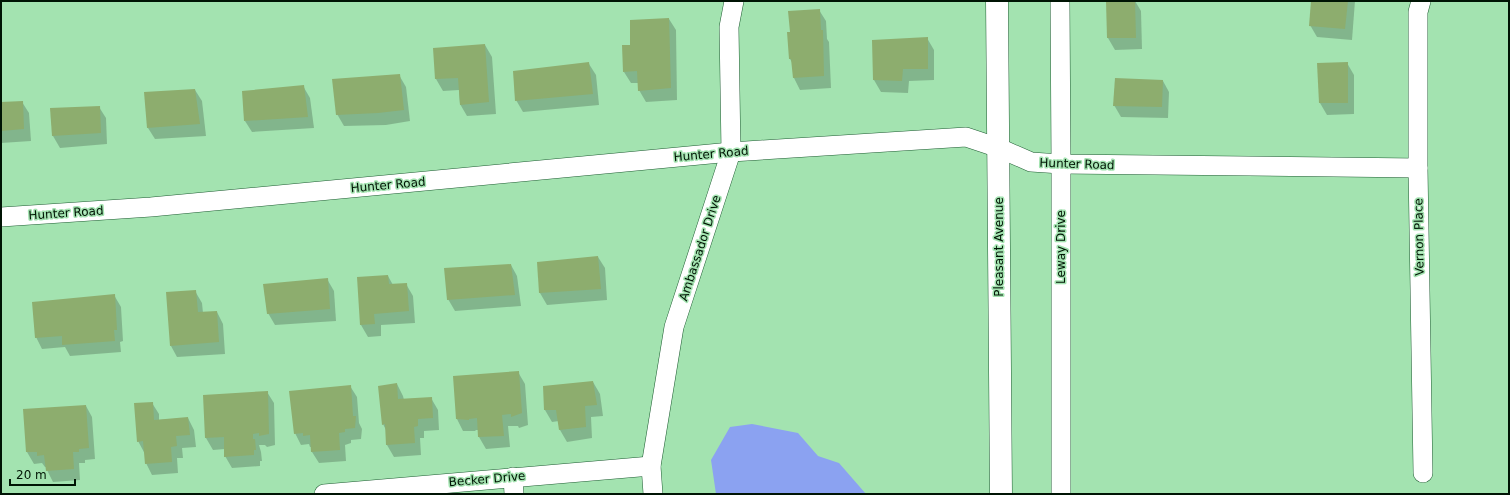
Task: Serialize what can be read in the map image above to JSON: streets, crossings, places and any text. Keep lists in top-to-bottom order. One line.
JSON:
{"streets":{"main road":["Pleasant Avenue"],"street":["Hunter Road","Vernon Place","Leway Drive","Ambassador Drive","Becker Drive"]},"crossings":[["Hunter Road","Vernon Place"],["Hunter Road","Pleasant Avenue"],["Hunter Road","Leway Drive"],["Hunter Road","Ambassador Drive"],["Ambassador Drive","Becker Drive"]],"scale_bar":"20 m"}
